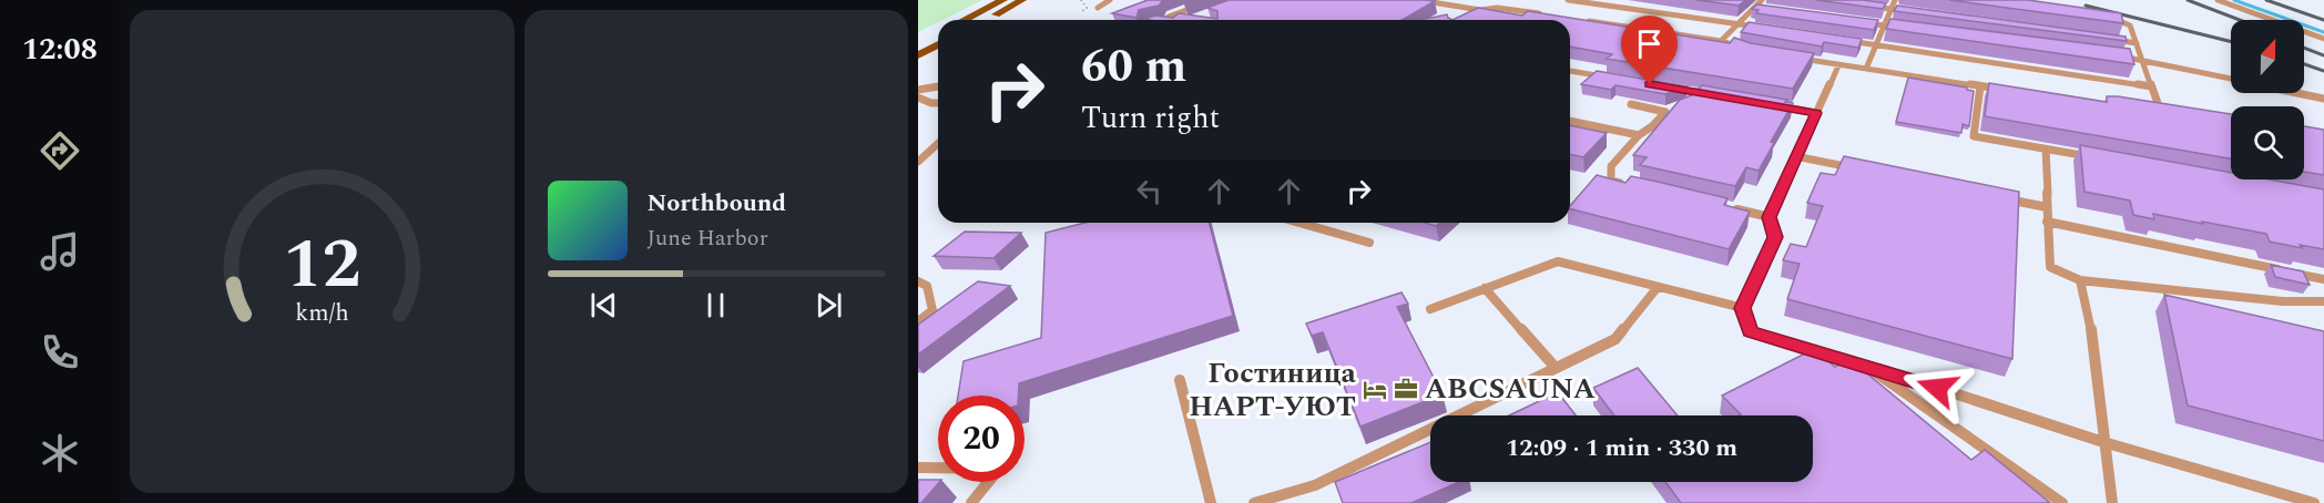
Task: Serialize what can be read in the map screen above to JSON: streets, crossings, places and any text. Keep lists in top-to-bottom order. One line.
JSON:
{"places":{"office":["ABCSAUNA"],"hotel":["Гостиница НАРТ-УЮТ"]},"north":"top","page":{"tabs":"12:08","turn":["60 m","Turn right"],"song":["Northbound","June Harbor"],"limit":"20","trip":"12:09 · 1 min · 330 m","gauge":["12","km/h"]}}
